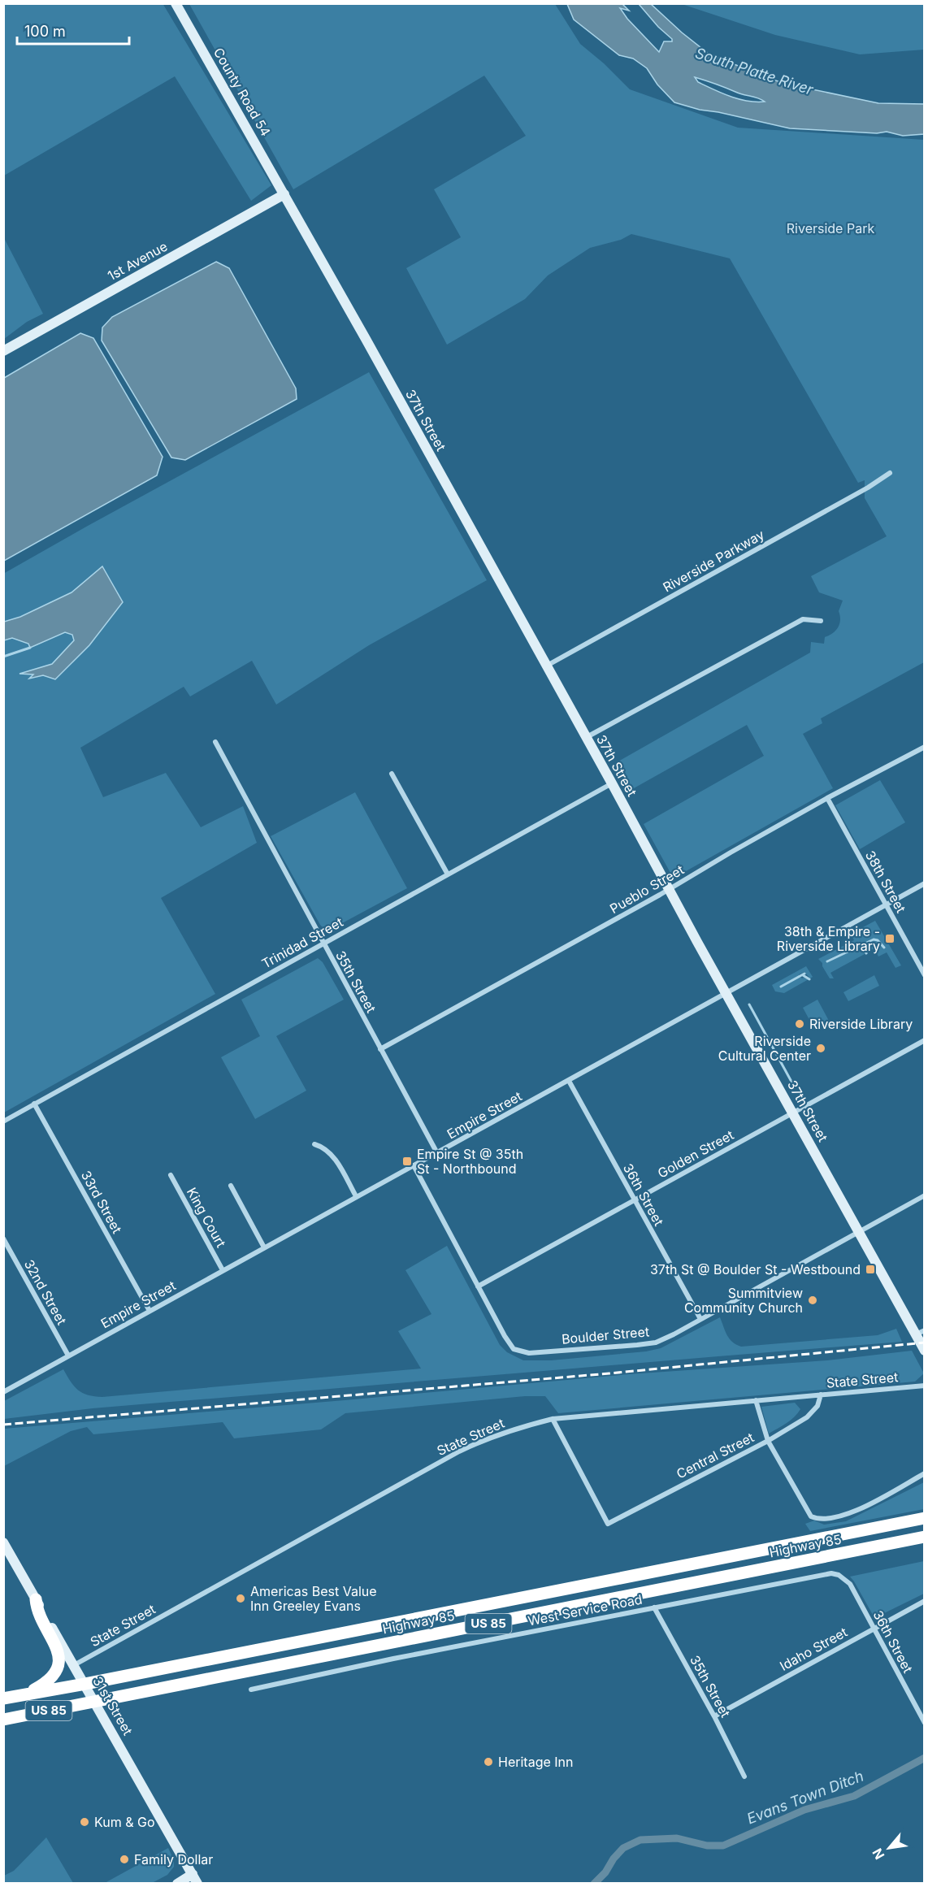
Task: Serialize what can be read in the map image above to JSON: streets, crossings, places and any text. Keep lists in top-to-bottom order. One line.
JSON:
{"streets":{"highway":["Highway 85","US 85"],"main road":["County Road 54","1st Avenue","37th Street","31st Street"],"street":["Riverside Parkway","38th Street","Pueblo Street","Trinidad Street","35th Street","Empire Street","Golden Street","36th Street","33rd Street","King Court","32nd Street","Boulder Street","State Street","Central Street","West Service Road","Idaho Street"]},"crossings":[["County Road 54","1st Avenue"],["County Road 54","37th Street"],["1st Avenue","37th Street"],["37th Street","Riverside Parkway"],["37th Street","Pueblo Street"],["37th Street","Trinidad Street"],["37th Street","Empire Street"],["37th Street","Golden Street"],["37th Street","Boulder Street"],["38th Street","Pueblo Street"],["38th Street","Empire Street"],["Pueblo Street","35th Street"],["Trinidad Street","35th Street"],["Trinidad Street","33rd Street"],["35th Street","Empire Street"],["35th Street","West Service Road"],["35th Street","Idaho Street"],["Empire Street","36th Street"],["Empire Street","33rd Street"],["Empire Street","King Court"],["Empire Street","32nd Street"],["Golden Street","36th Street"],["Golden Street","Boulder Street"],["36th Street","Boulder Street"],["36th Street","West Service Road"],["36th Street","Idaho Street"],["State Street","Central Street"],["State Street","31st Street"],["Highway 85","31st Street"]],"water":["South Platte River","Evans Town Ditch"],"parks":["Riverside Park"],"places":{"transit":["38th & Empire - Riverside Library","Empire St @ 35th St - Northbound","37th St @ Boulder St - Westbound"],"other":["Riverside Library","Riverside Cultural Center","Summitview Community Church","Americas Best Value Inn Greeley Evans","Heritage Inn","Kum & Go","Family Dollar"]},"scale_bar":"100 m","north":"bottom left"}
